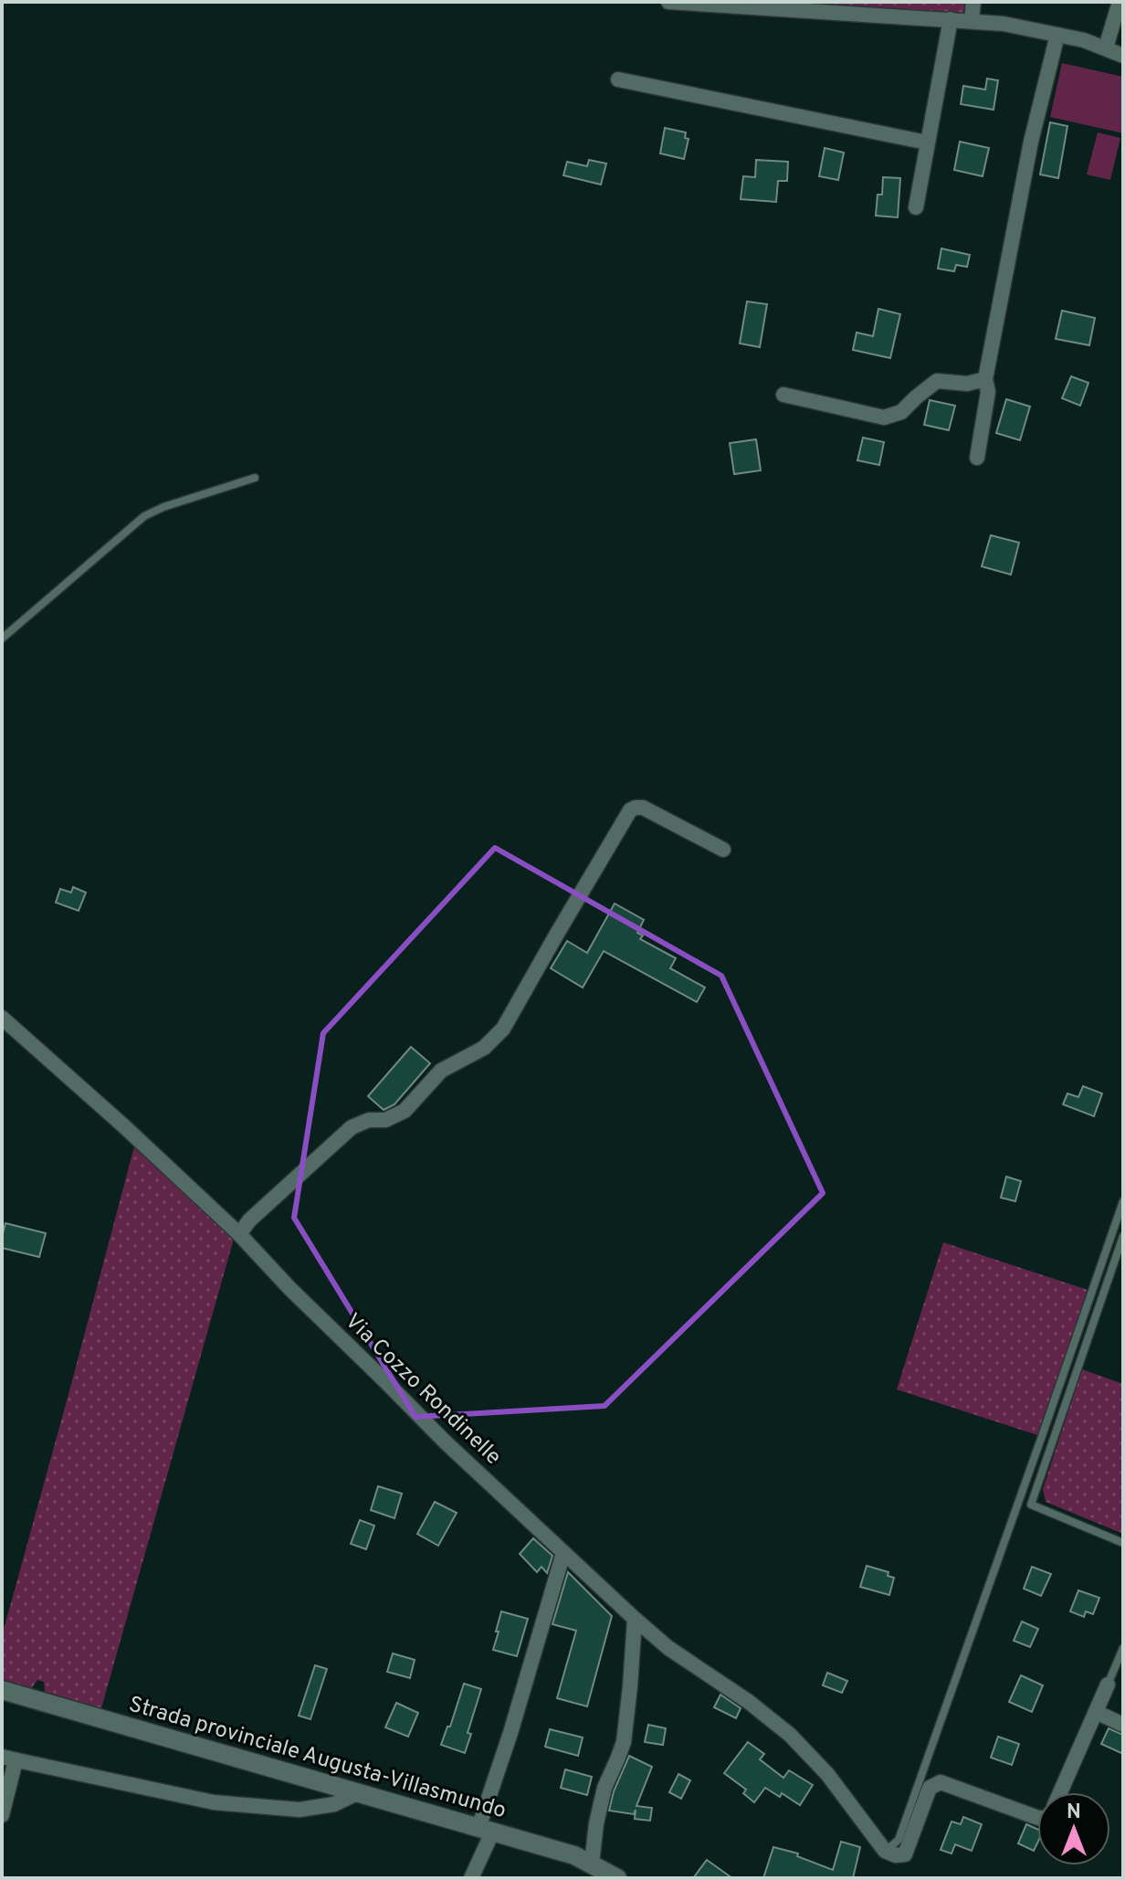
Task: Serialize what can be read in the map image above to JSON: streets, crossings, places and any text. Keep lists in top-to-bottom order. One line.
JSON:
{"streets":{"main road":["Strada provinciale Augusta-Villasmundo"],"street":["Via Cozzo Rondinelle"]},"north":"top"}
